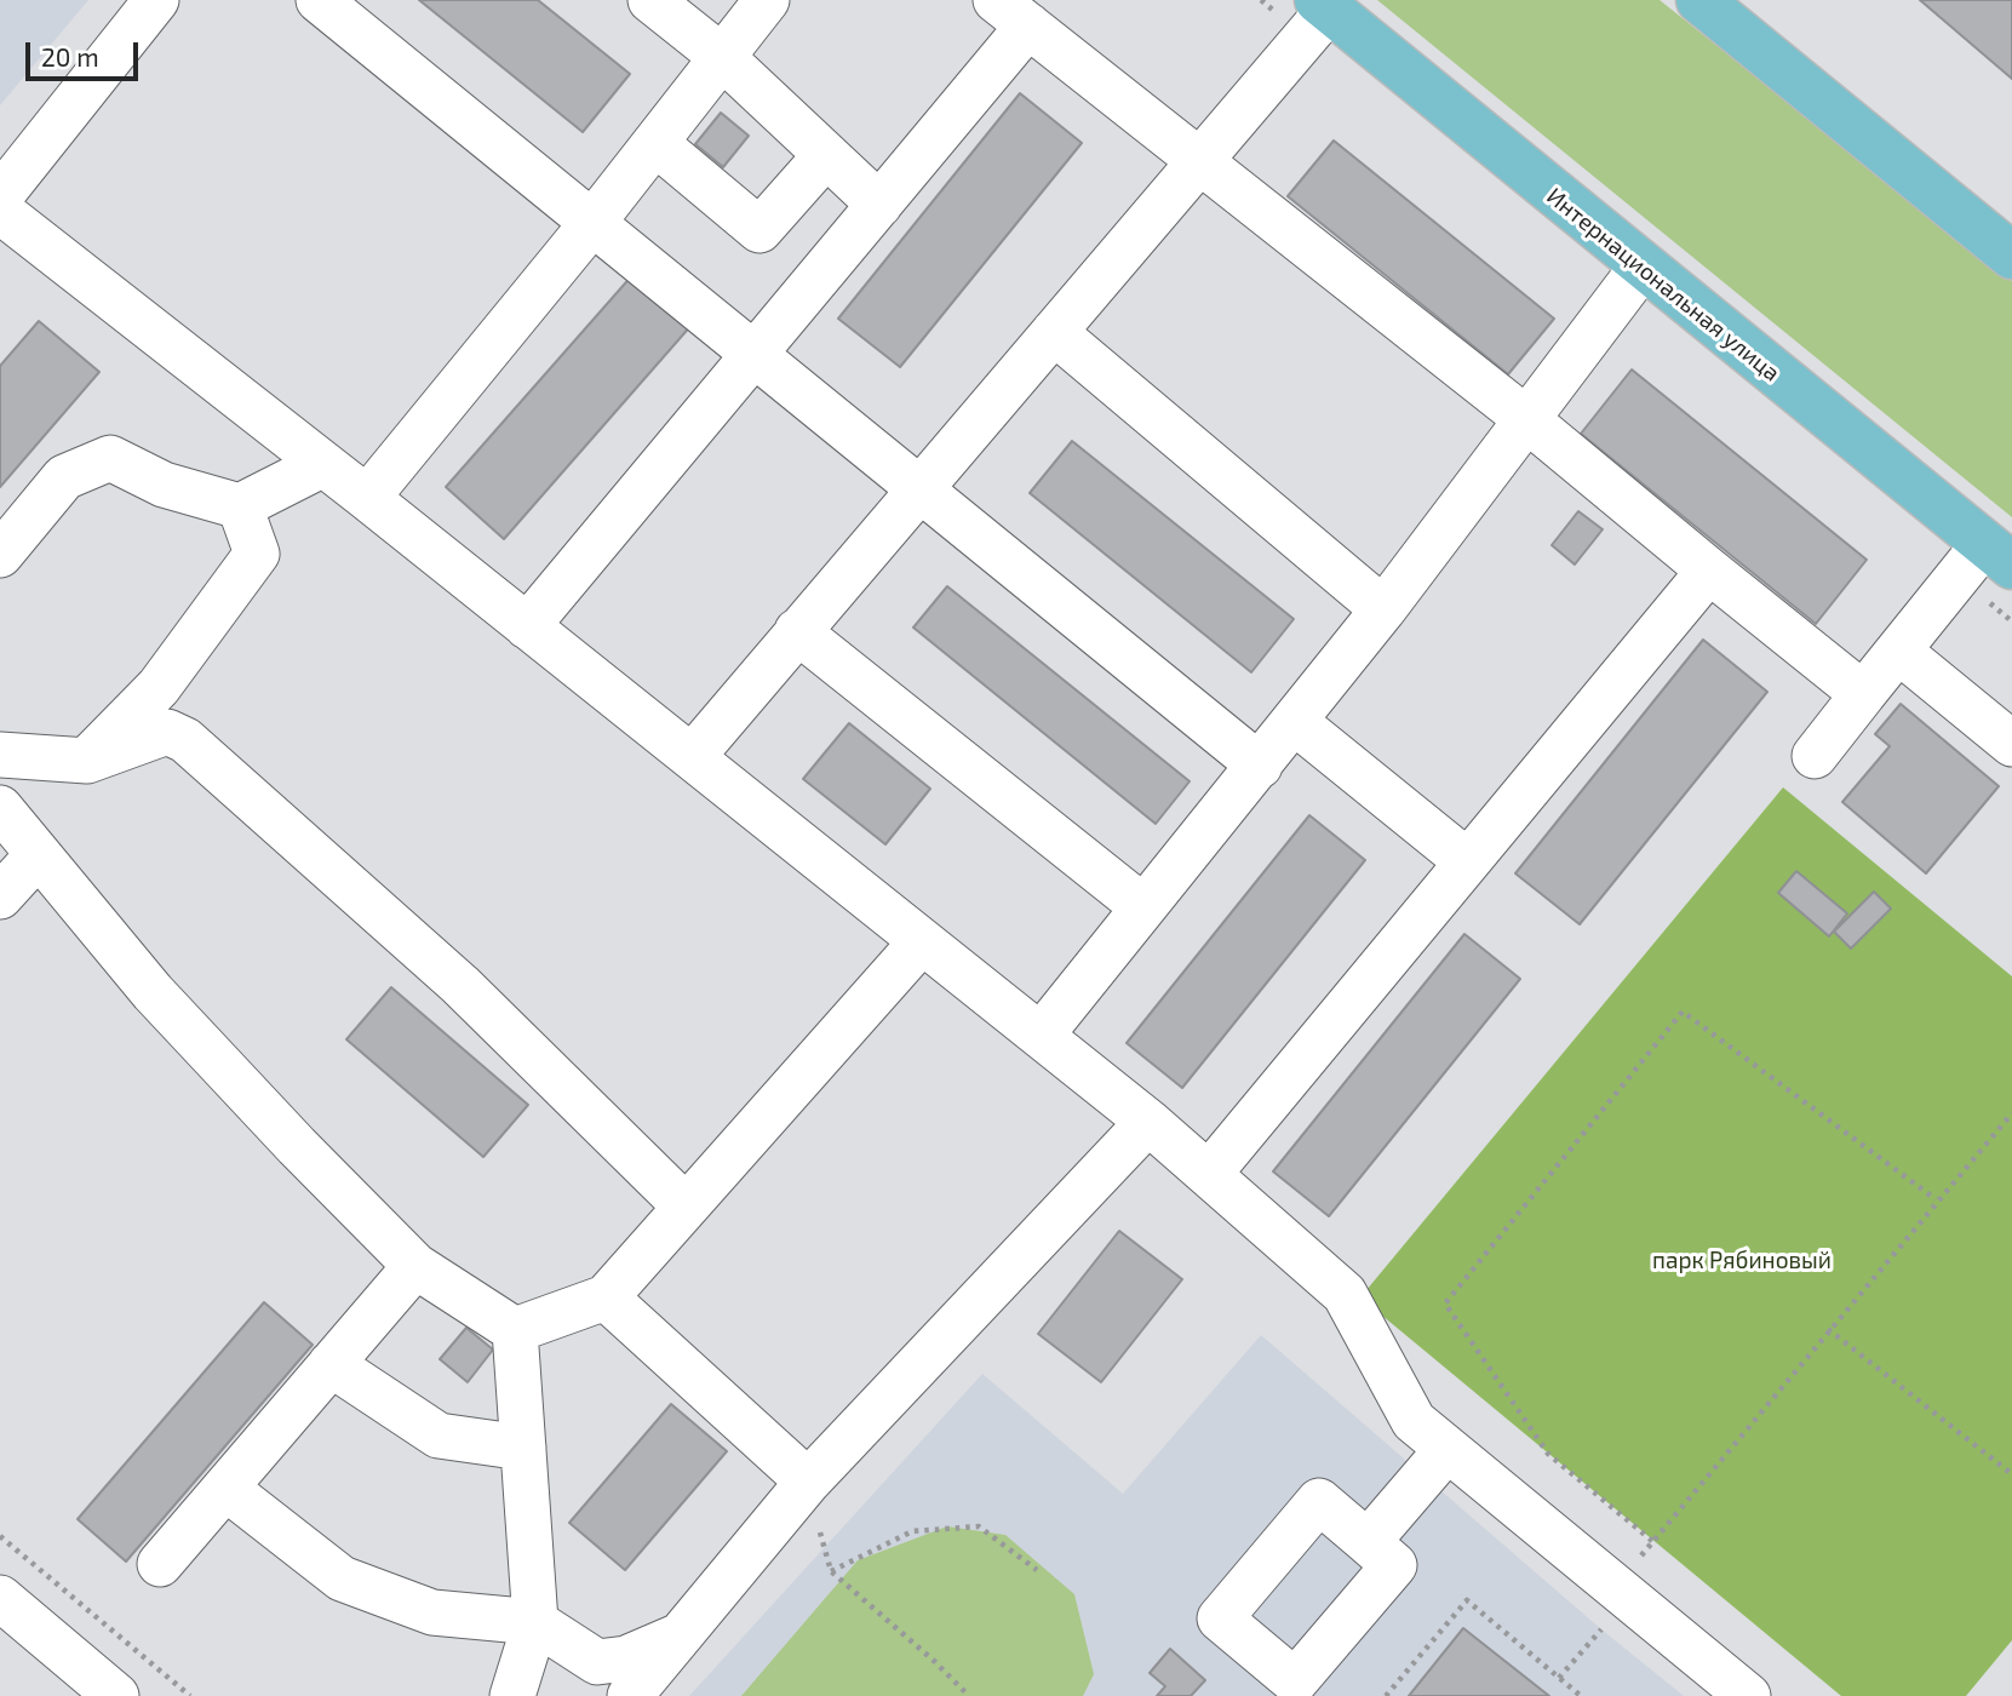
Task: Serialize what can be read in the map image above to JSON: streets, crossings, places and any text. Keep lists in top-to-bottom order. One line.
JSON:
{"streets":{"main road":["Интернациональная улица"]},"parks":["парк Рябиновый"],"scale_bar":"20 m"}
